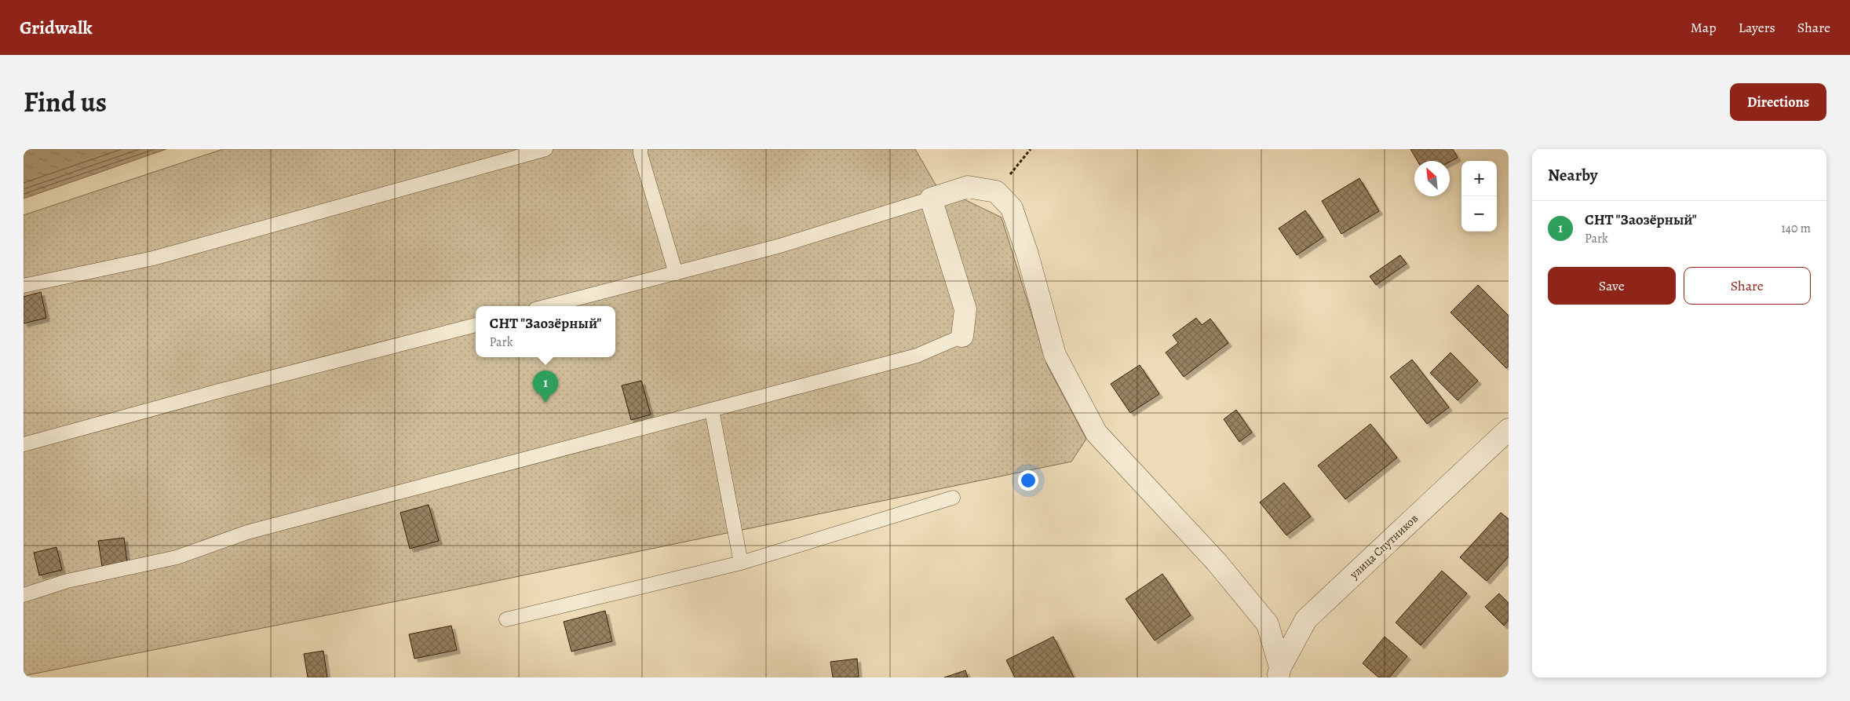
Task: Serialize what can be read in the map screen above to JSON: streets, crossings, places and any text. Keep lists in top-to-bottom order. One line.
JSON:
{"streets":{"street":["улица Спутников"]},"north":"top left","page":{"header":"Gridwalk","nav":["Map","Layers","Share"],"title":"Find us","buttons":["Directions",["Save","Share"]],"heading":"Nearby","map_buttons":["+","−"],"list":[{"mark":"1","name":"СНТ \"Заозёрный\"","note":"Park","value":"140 m"}],"popup":["СНТ \"Заозёрный\"","Park"],"pins":"1"}}
